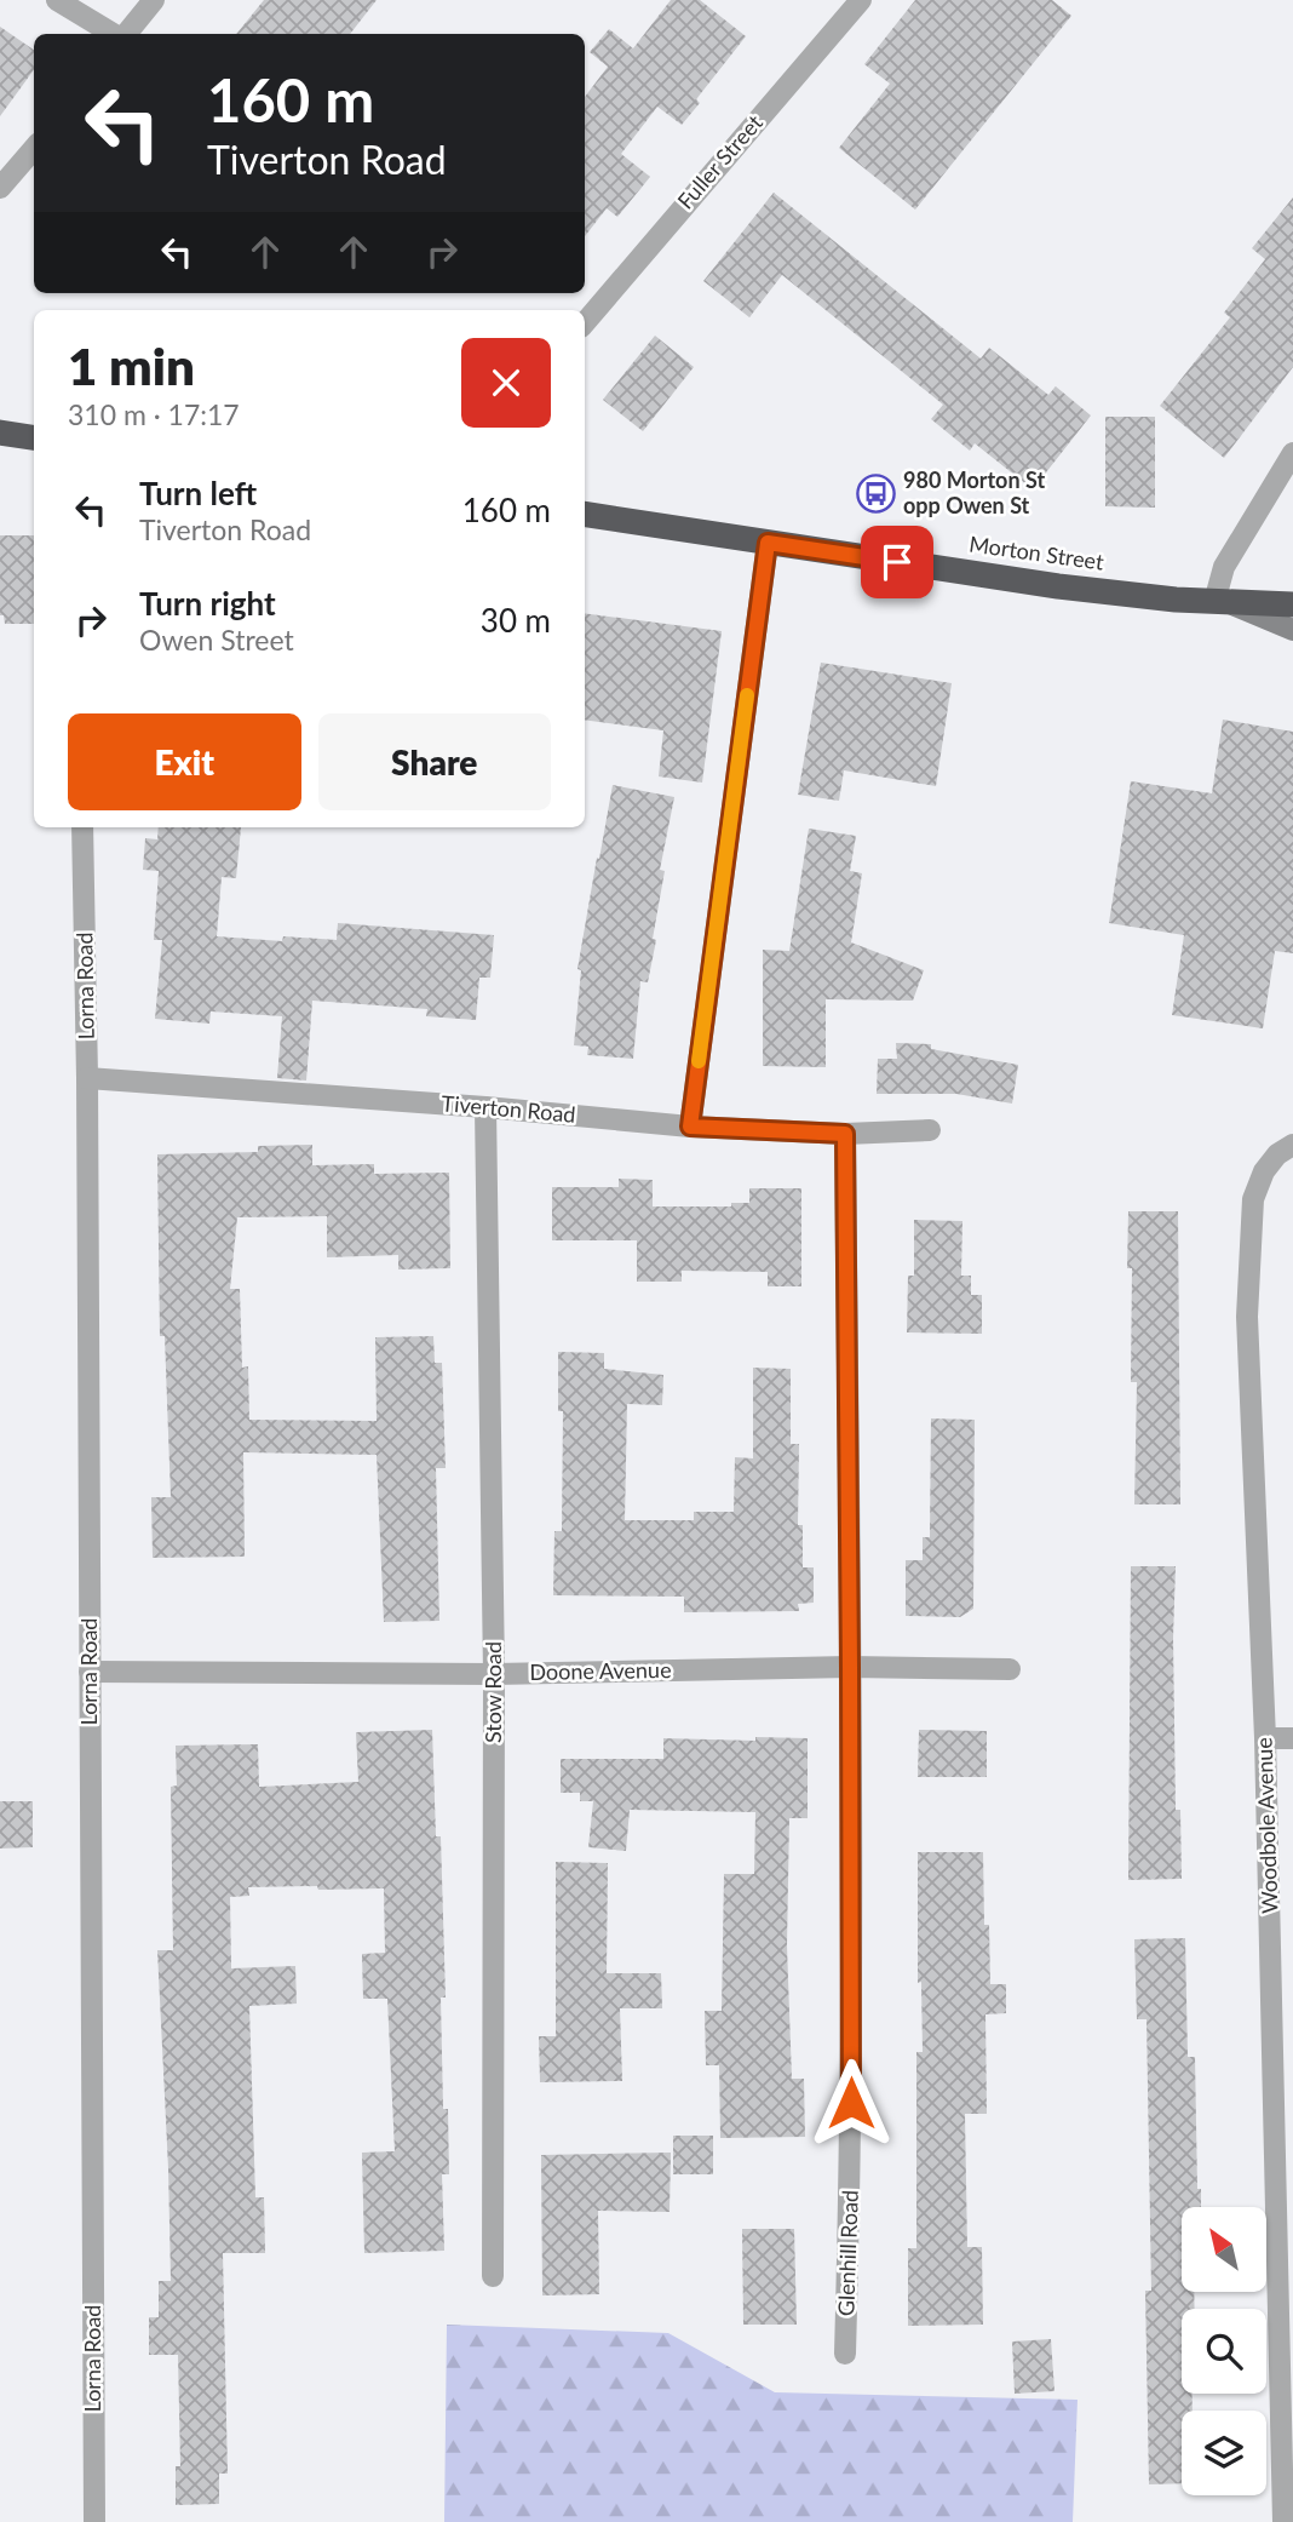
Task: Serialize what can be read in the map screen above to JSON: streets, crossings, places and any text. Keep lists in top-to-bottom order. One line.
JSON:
{"streets":{"highway":["Morton Street"],"street":["Fuller Street","Lorna Road","Tiverton Road","Doone Avenue","Stow Road","Woodbole Avenue","Glenhill Road"]},"crossings":[["Lorna Road","Tiverton Road"],["Lorna Road","Doone Avenue"],["Tiverton Road","Stow Road"],["Tiverton Road","Glenhill Road"],["Doone Avenue","Stow Road"],["Doone Avenue","Glenhill Road"]],"places":{"bus stop":["980 Morton St opp Owen St"]},"north":"top left","page":{"turn":["160 m","Tiverton Road"],"heading":["1 min","310 m · 17:17"],"list":[{"name":"Turn left","note":"Tiverton Road","value":"160 m"},{"name":"Turn right","note":"Owen Street","value":"30 m"}],"buttons":["Exit","Share"]}}
